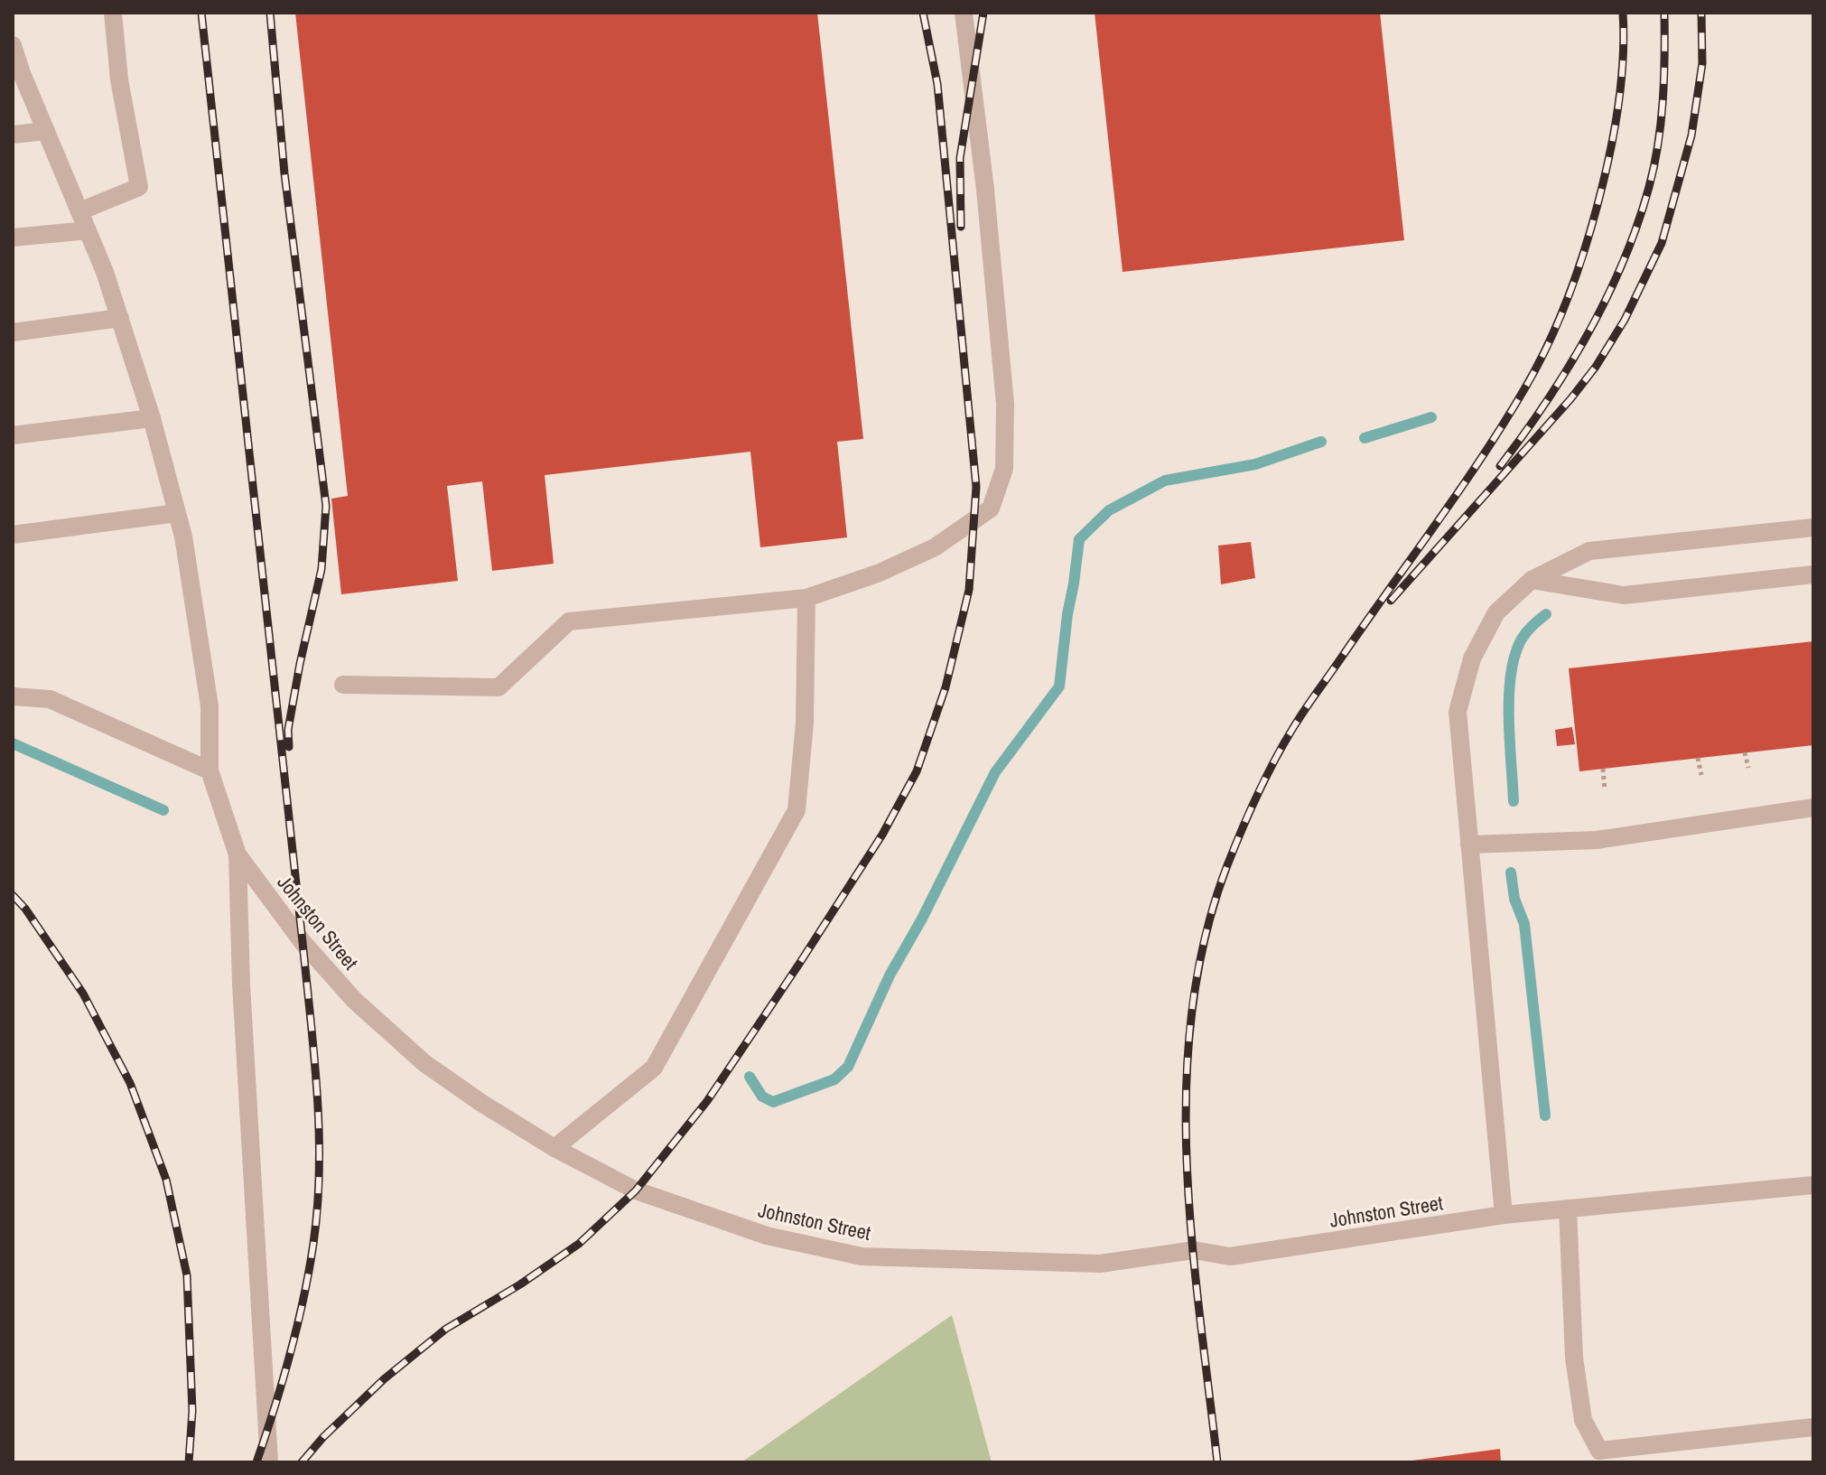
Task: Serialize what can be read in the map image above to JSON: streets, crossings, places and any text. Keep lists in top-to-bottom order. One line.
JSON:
{"streets":{"street":["Johnston Street"]}}
